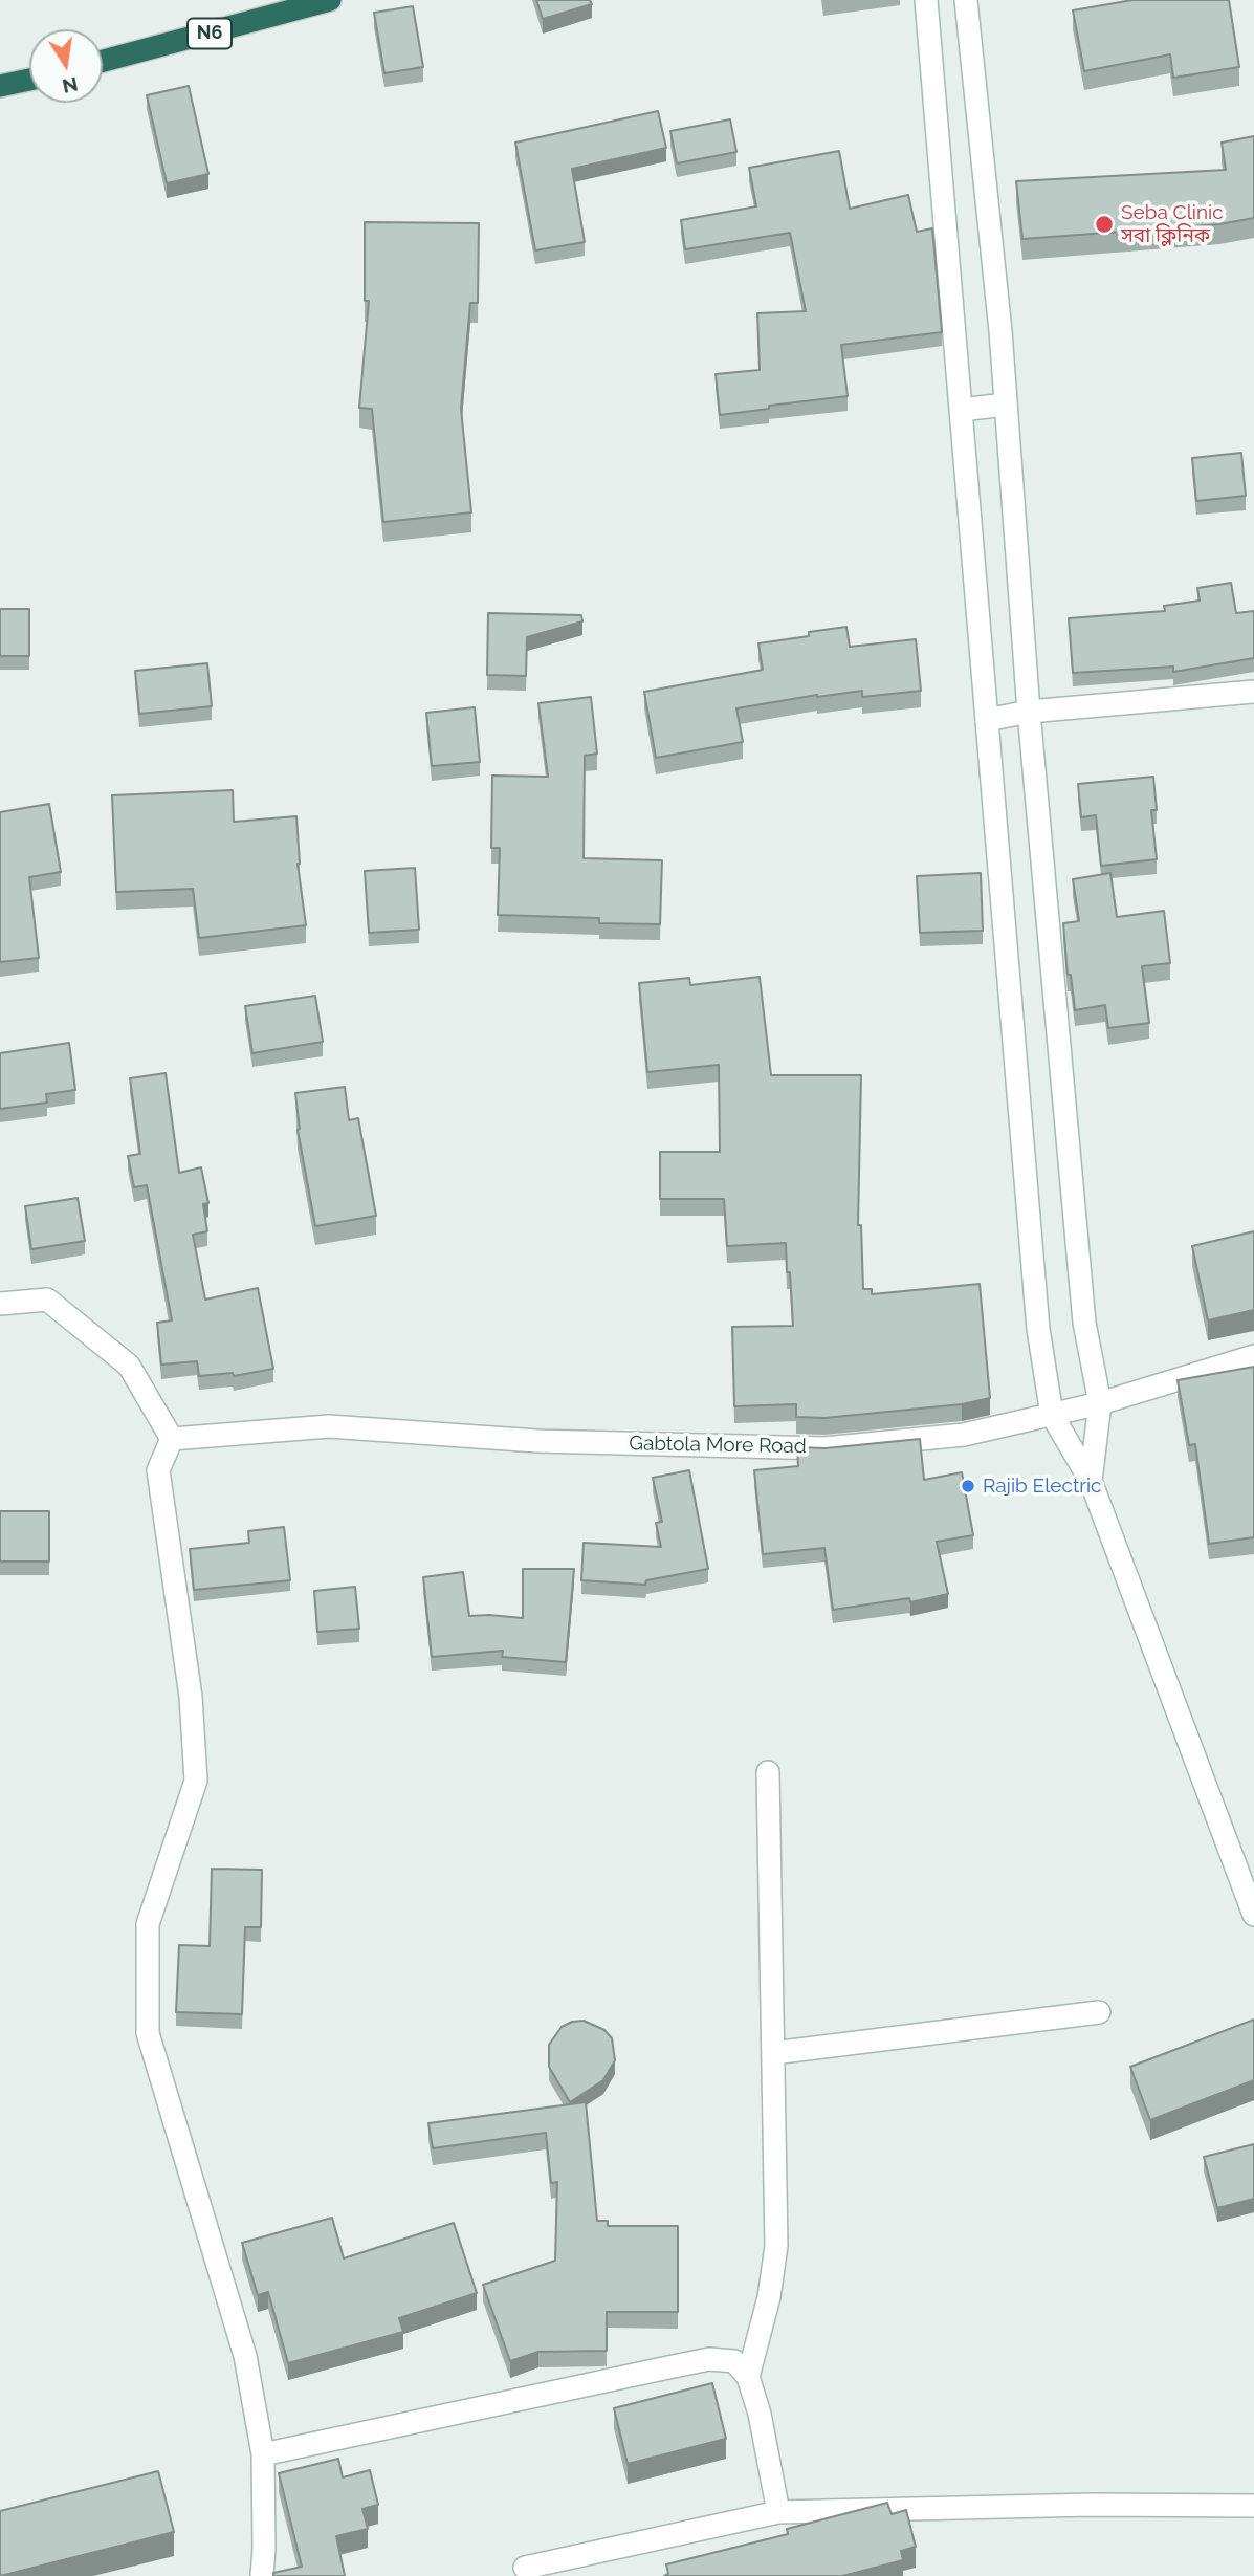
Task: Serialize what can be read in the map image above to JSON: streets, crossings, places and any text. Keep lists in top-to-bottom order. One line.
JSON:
{"streets":{"highway":["N6"],"street":["Gabtola More Road"]},"places":["Seba Clinic সবা ক্লিনিক","Rajib Electric"],"north":"bottom"}
